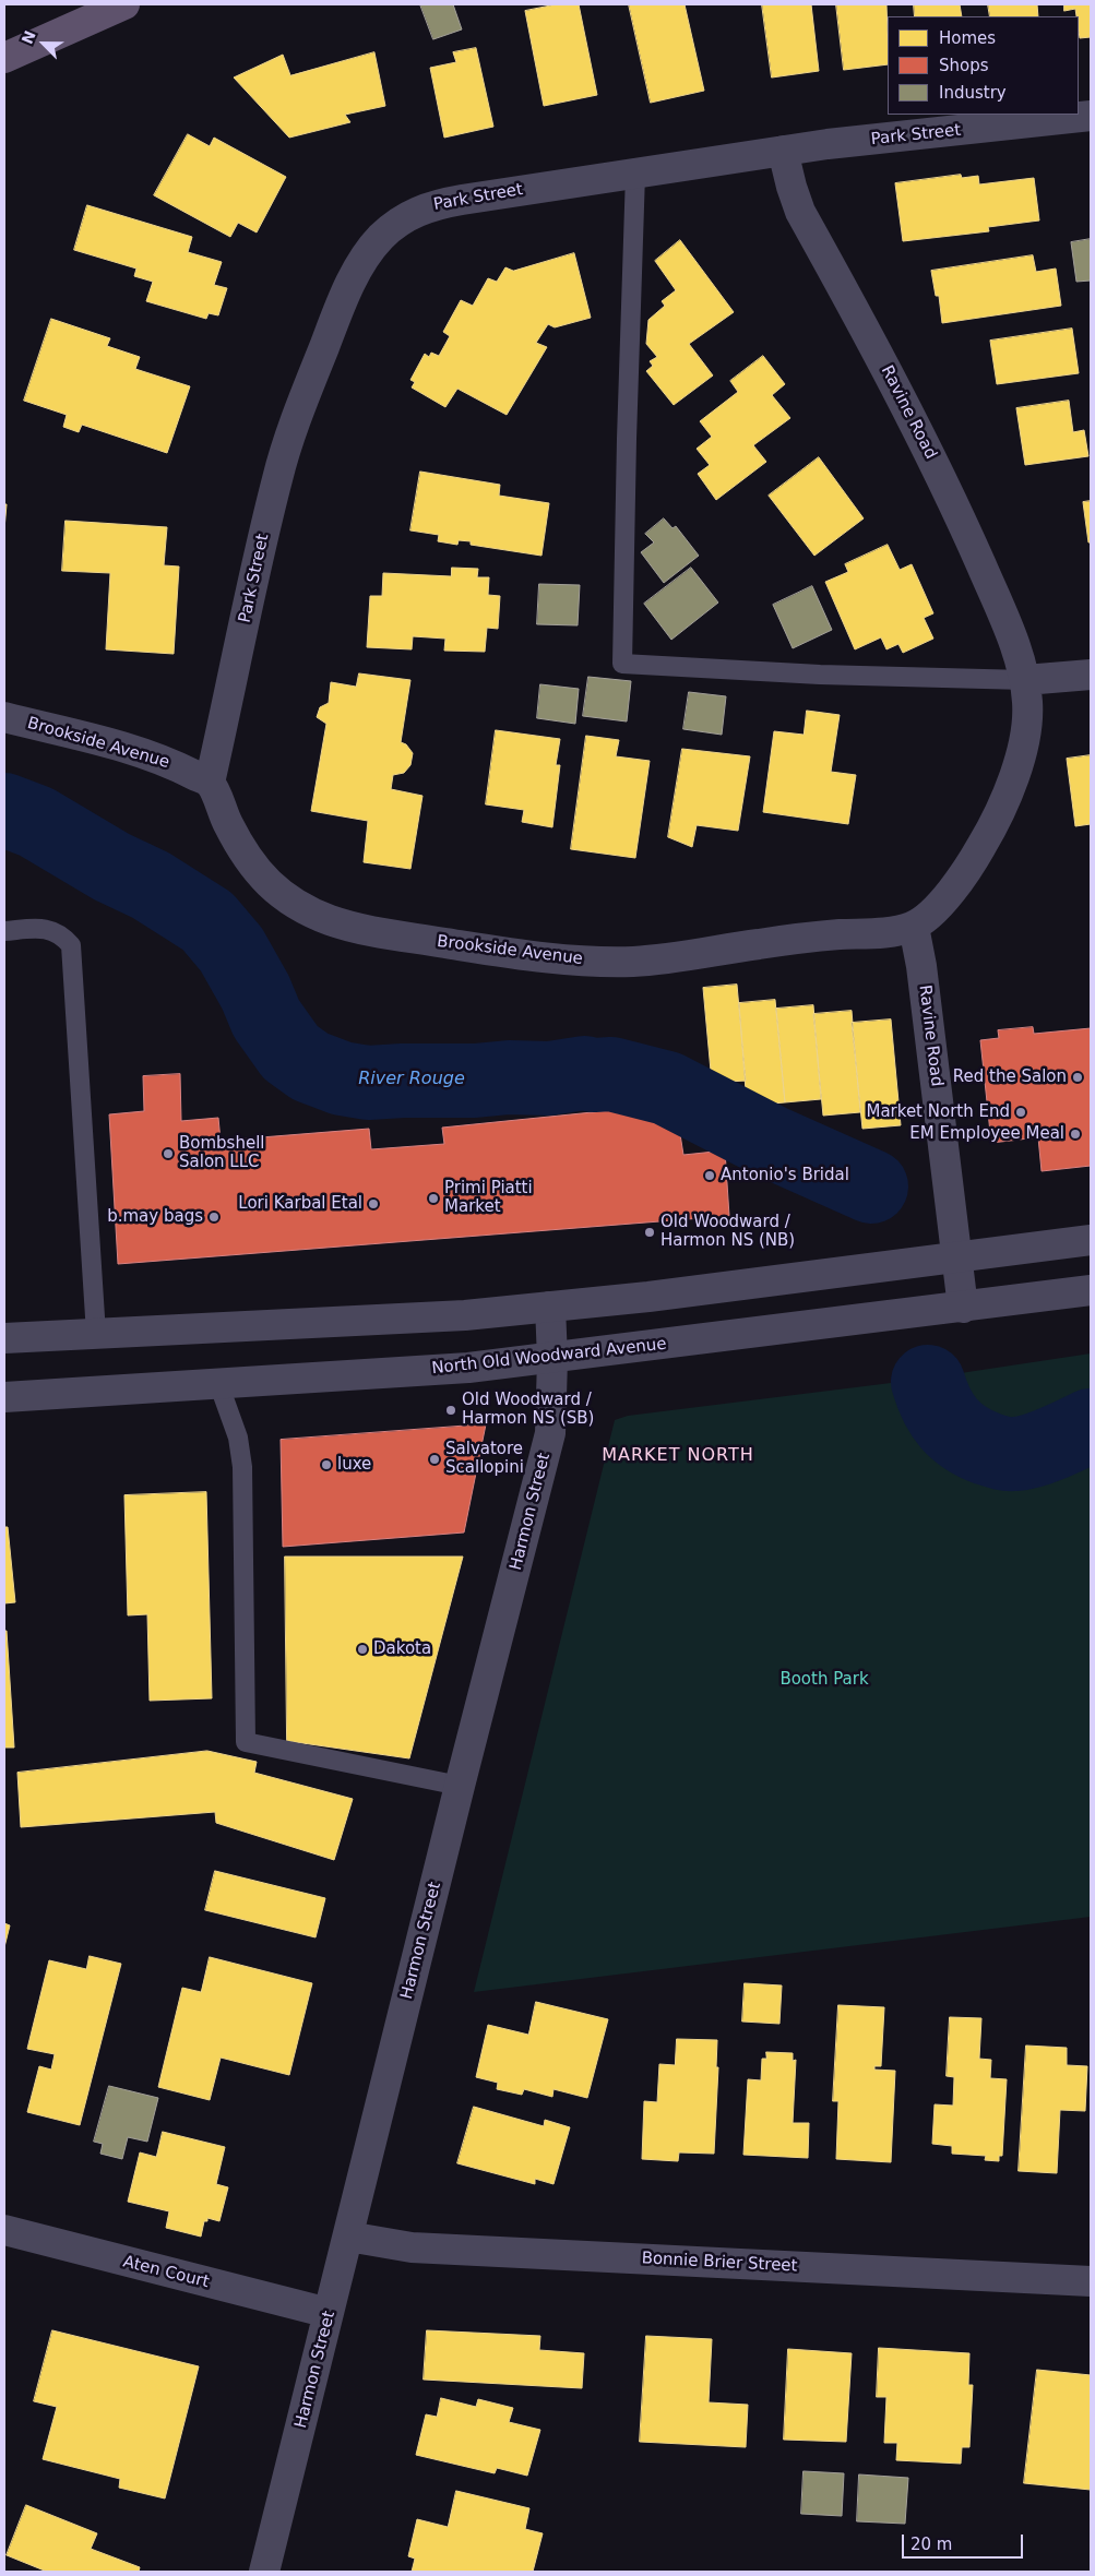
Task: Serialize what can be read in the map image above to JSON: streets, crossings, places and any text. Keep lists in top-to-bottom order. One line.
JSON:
{"streets":{"street":["Park Street","Ravine Road","Brookside Avenue","North Old Woodward Avenue","Harmon Street","Bonnie Brier Street","Aten Court"]},"crossings":[["Park Street","Ravine Road"],["Park Street","Brookside Avenue"],["Ravine Road","Brookside Avenue"],["Ravine Road","North Old Woodward Avenue"],["North Old Woodward Avenue","Harmon Street"],["Harmon Street","Bonnie Brier Street"],["Harmon Street","Aten Court"]],"districts":["MARKET NORTH"],"water":["River Rouge"],"parks":["Booth Park"],"places":["Red the Salon","Market North End","EM Employee Meal","Bombshell Salon LLC","Antonio's Bridal","Primi Piatti Market","Lori Karbal Etal","b.may bags","Old Woodward / Harmon NS (NB)","Old Woodward / Harmon NS (SB)","Salvatore Scallopini","luxe","Dakota"],"legend":["Homes","Shops","Industry"],"scale_bar":"20 m","north":"top left"}
